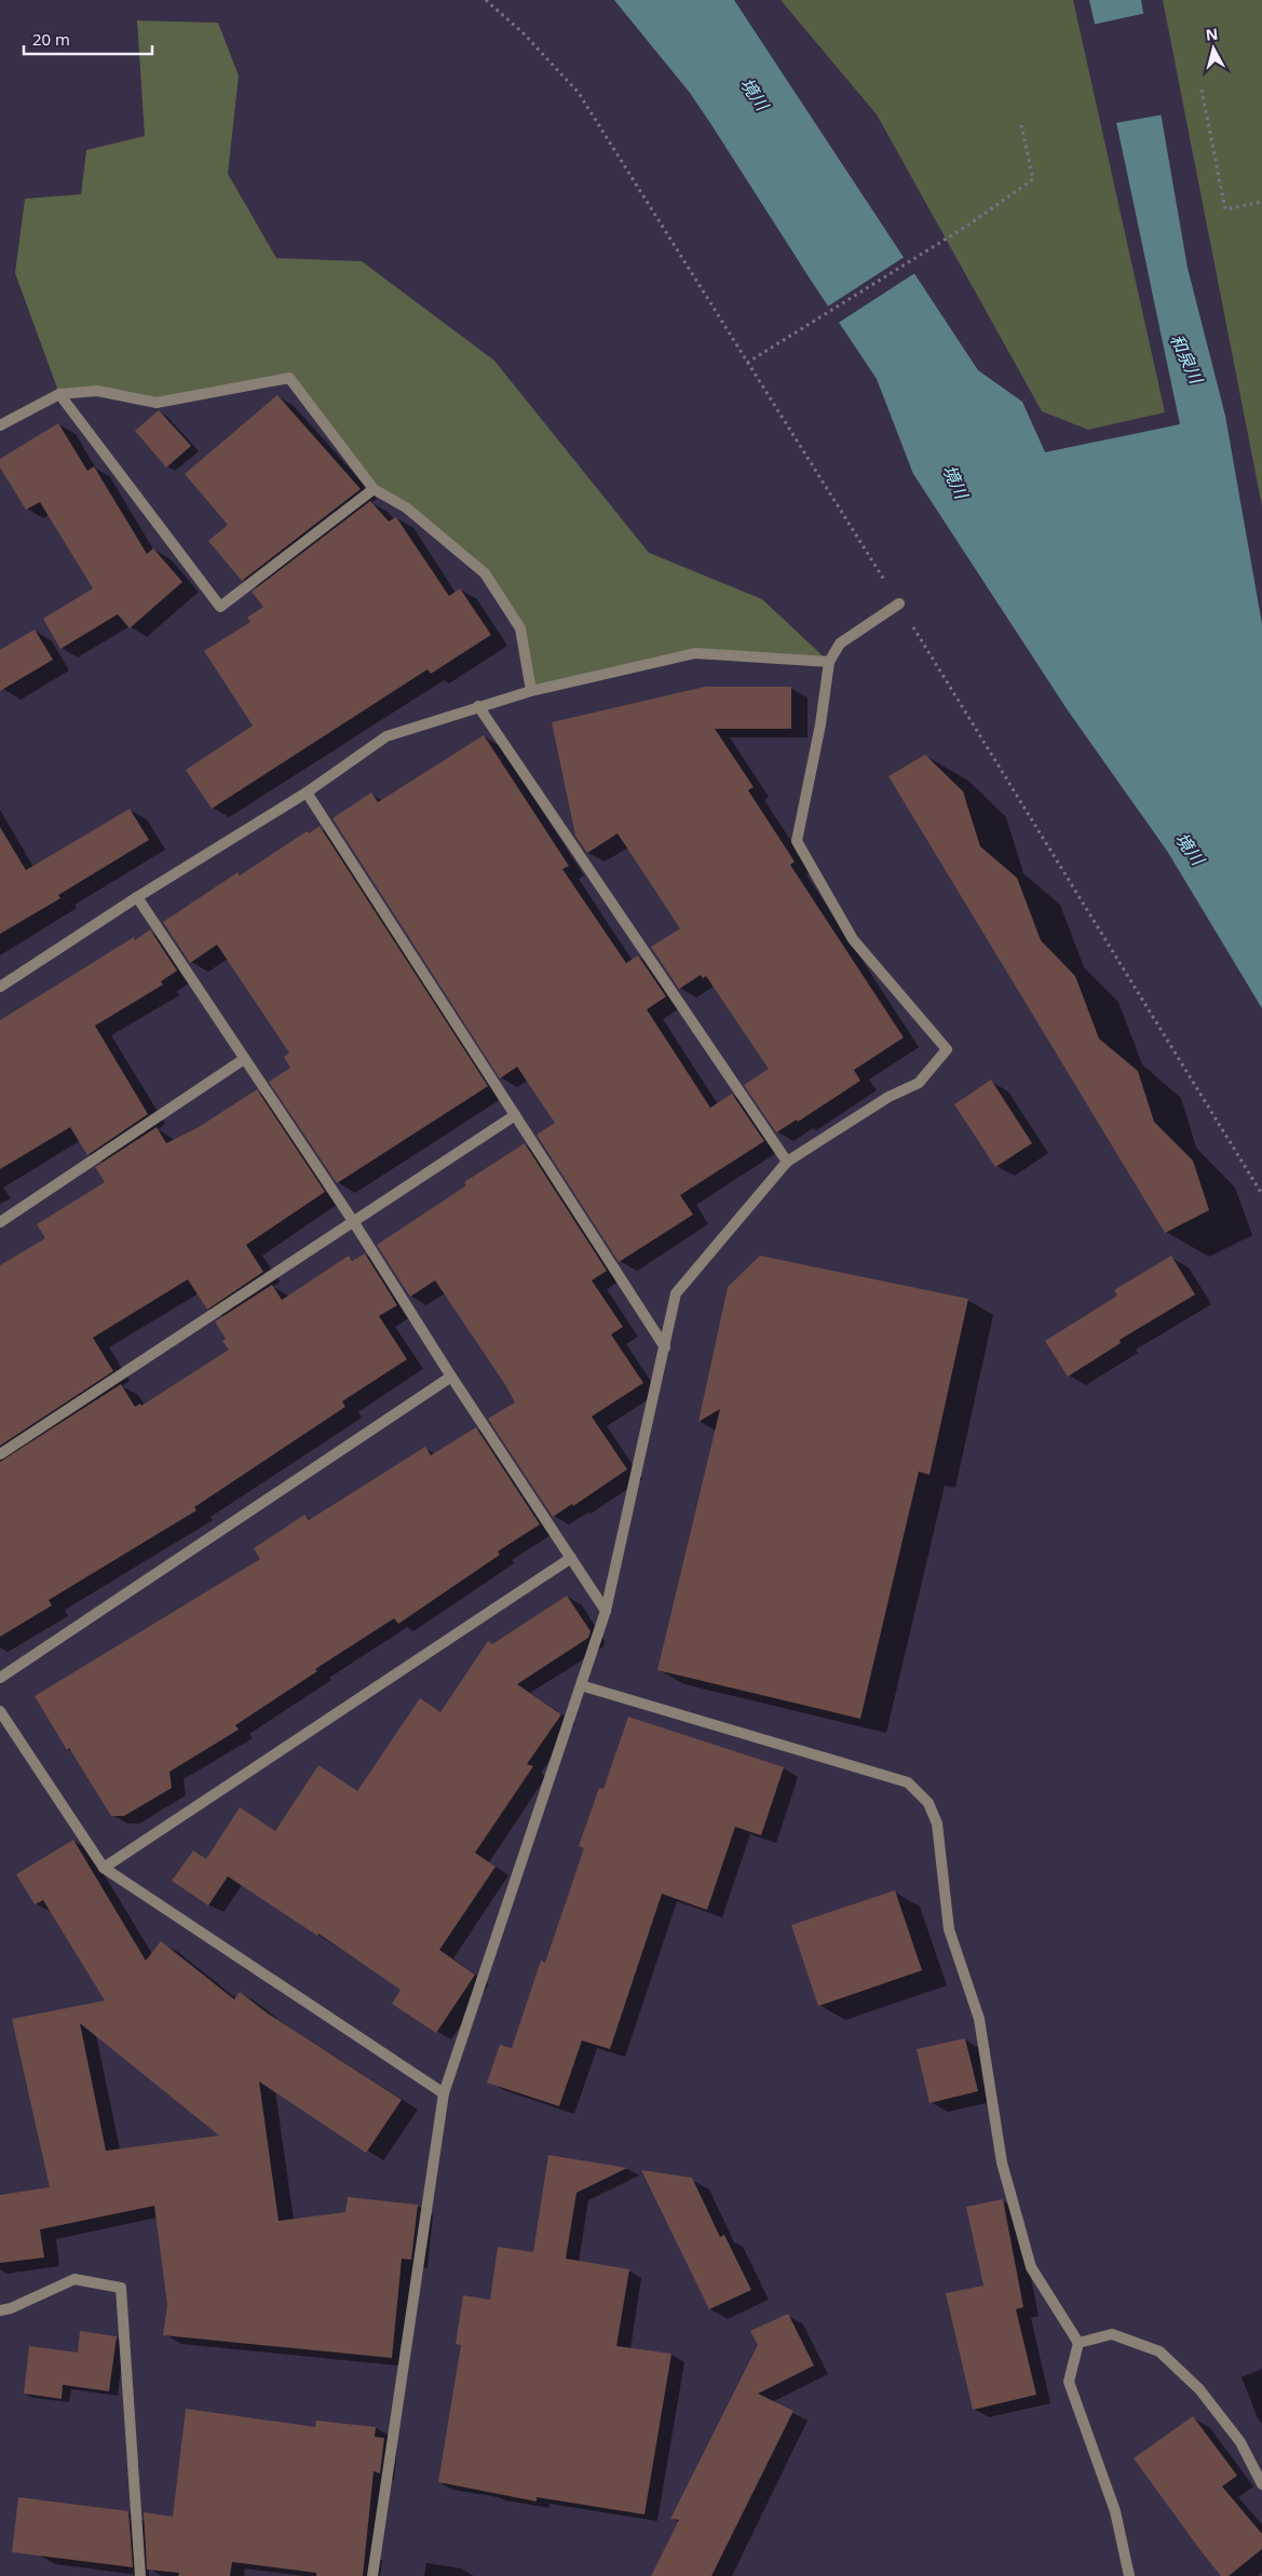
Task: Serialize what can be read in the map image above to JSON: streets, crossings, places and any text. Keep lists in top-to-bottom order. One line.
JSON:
{"water":["境川","和泉川"],"scale_bar":"20 m","north":"top"}
